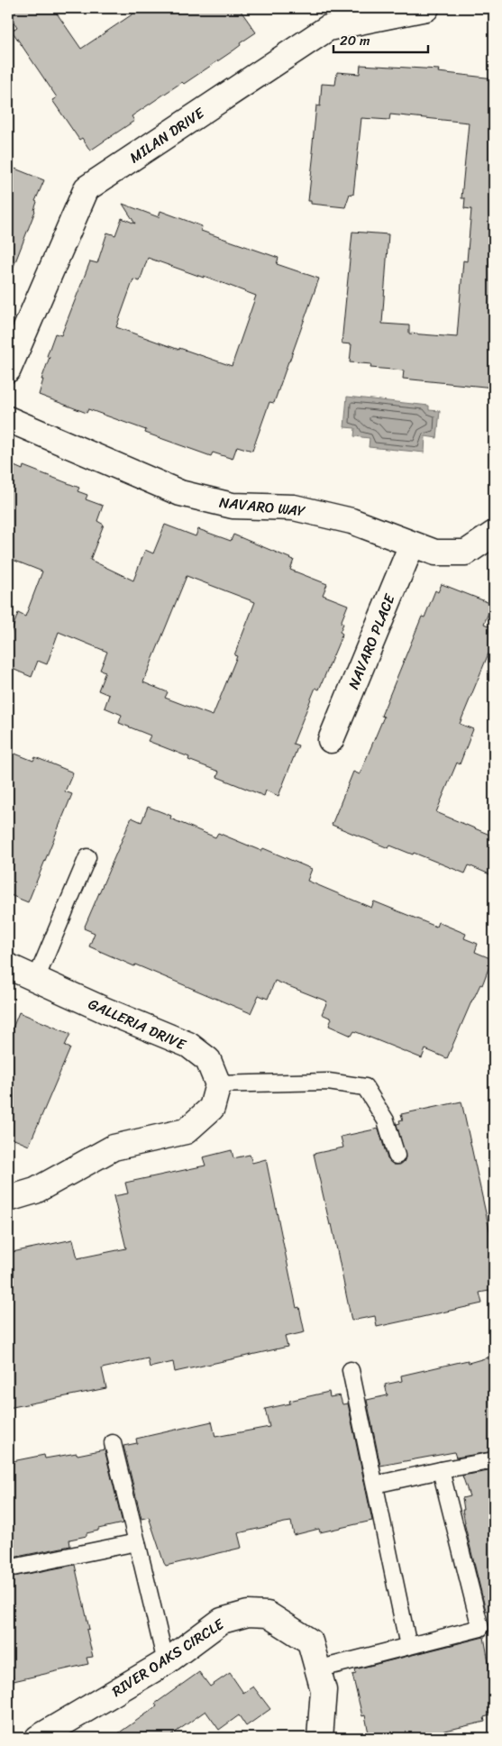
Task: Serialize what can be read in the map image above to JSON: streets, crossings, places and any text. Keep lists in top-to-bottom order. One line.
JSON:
{"streets":{"street":["MILAN DRIVE","NAVARO WAY","NAVARO PLACE","GALLERIA DRIVE","RIVER OAKS CIRCLE"]},"crossings":[["NAVARO WAY","NAVARO PLACE"]],"scale_bar":"20 m"}
